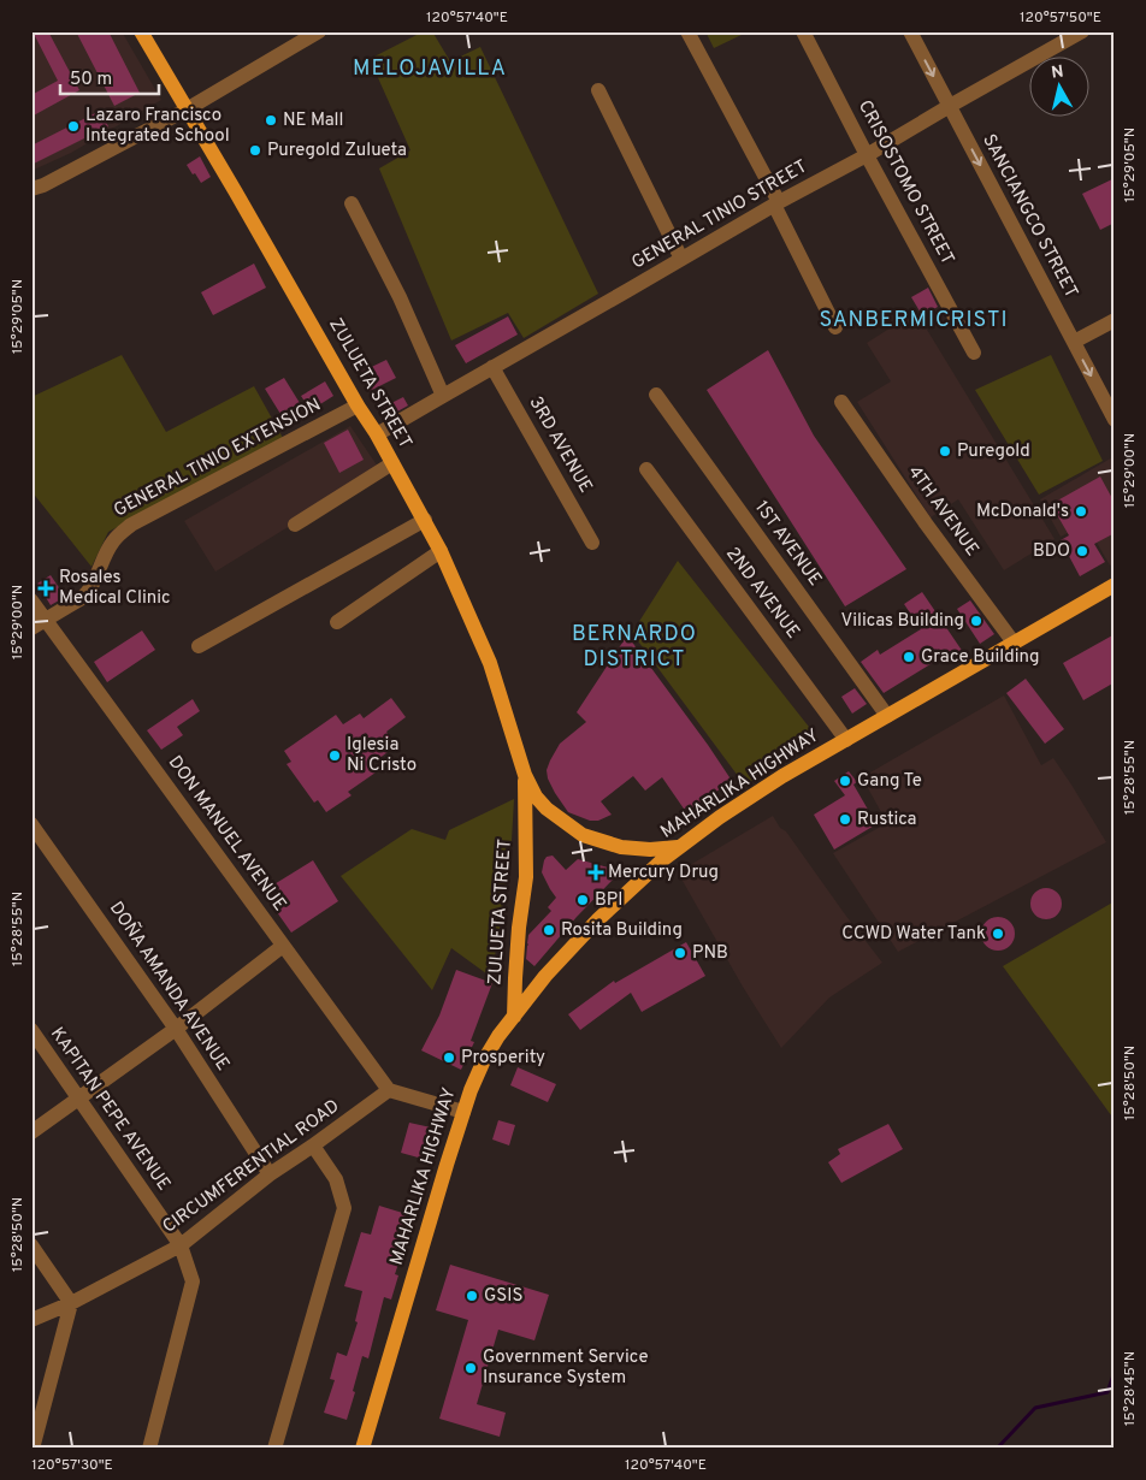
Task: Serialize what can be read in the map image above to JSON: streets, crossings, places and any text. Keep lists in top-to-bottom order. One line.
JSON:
{"streets":{"main road":["ZULUETA STREET","MAHARLIKA HIGHWAY"],"street":["CRISOSTOMO STREET","GENERAL TINIO STREET","SANCIANGCO STREET","3RD AVENUE","GENERAL TINIO EXTENSION","4TH AVENUE","1ST AVENUE","2ND AVENUE","DON MANUEL AVENUE","DOÑA AMANDA AVENUE","KAPITAN PEPE AVENUE","CIRCUMFERENTIAL ROAD"]},"crossings":[["CRISOSTOMO STREET","GENERAL TINIO STREET"],["GENERAL TINIO STREET","SANCIANGCO STREET"],["GENERAL TINIO STREET","ZULUETA STREET"],["GENERAL TINIO STREET","3RD AVENUE"],["ZULUETA STREET","GENERAL TINIO EXTENSION"],["ZULUETA STREET","MAHARLIKA HIGHWAY"],["GENERAL TINIO EXTENSION","DON MANUEL AVENUE"],["4TH AVENUE","MAHARLIKA HIGHWAY"],["1ST AVENUE","MAHARLIKA HIGHWAY"],["2ND AVENUE","MAHARLIKA HIGHWAY"],["DON MANUEL AVENUE","CIRCUMFERENTIAL ROAD"],["DOÑA AMANDA AVENUE","CIRCUMFERENTIAL ROAD"],["KAPITAN PEPE AVENUE","CIRCUMFERENTIAL ROAD"]],"one_way":["SANCIANGCO STREET"],"districts":["MELOJAVILLA","SANBERMICRISTI","BERNARDO DISTRICT"],"places":{"other":["NE Mall","Lazaro Francisco Integrated School","Puregold Zulueta","Puregold","McDonald's","BDO","Vilicas Building","Grace Building","Iglesia Ni Cristo","Gang Te","Rustica","BPI","Rosita Building","CCWD Water Tank","PNB","Prosperity","GSIS","Government Service Insurance System"],"health":["Rosales Medical Clinic","Mercury Drug"]},"scale_bar":"50 m","north":"top","coordinates":["120°57'40\"E","120°57'50\"E","15°29'05\"N","15°29'00\"N","15°28'55\"N","15°28'50\"N","15°28'45\"N","120°57'30\"E"]}
